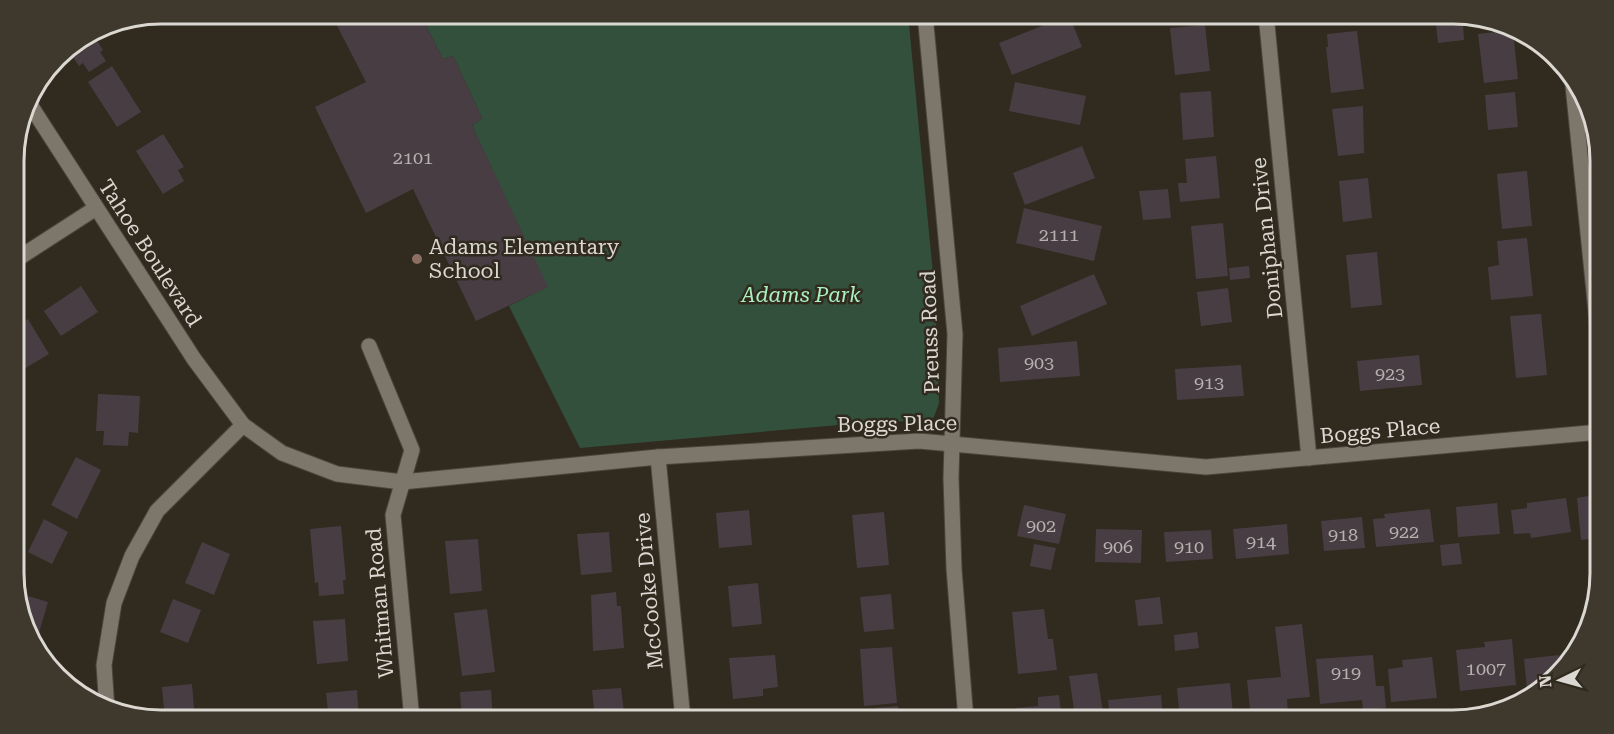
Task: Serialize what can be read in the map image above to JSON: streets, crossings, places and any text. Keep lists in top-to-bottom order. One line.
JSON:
{"streets":{"street":["Doniphan Drive","Tahoe Boulevard","Preuss Road","Boggs Place","McCooke Drive","Whitman Road"]},"crossings":[["Doniphan Drive","Boggs Place"],["Tahoe Boulevard","Boggs Place"],["Preuss Road","Boggs Place"],["Boggs Place","McCooke Drive"],["Boggs Place","Whitman Road"]],"parks":["Adams Park"],"places":["Adams Elementary School"],"house_numbers":["2101","2111","903","923","913","902","922","918","914","906","910","1007","919"],"north":"left"}
